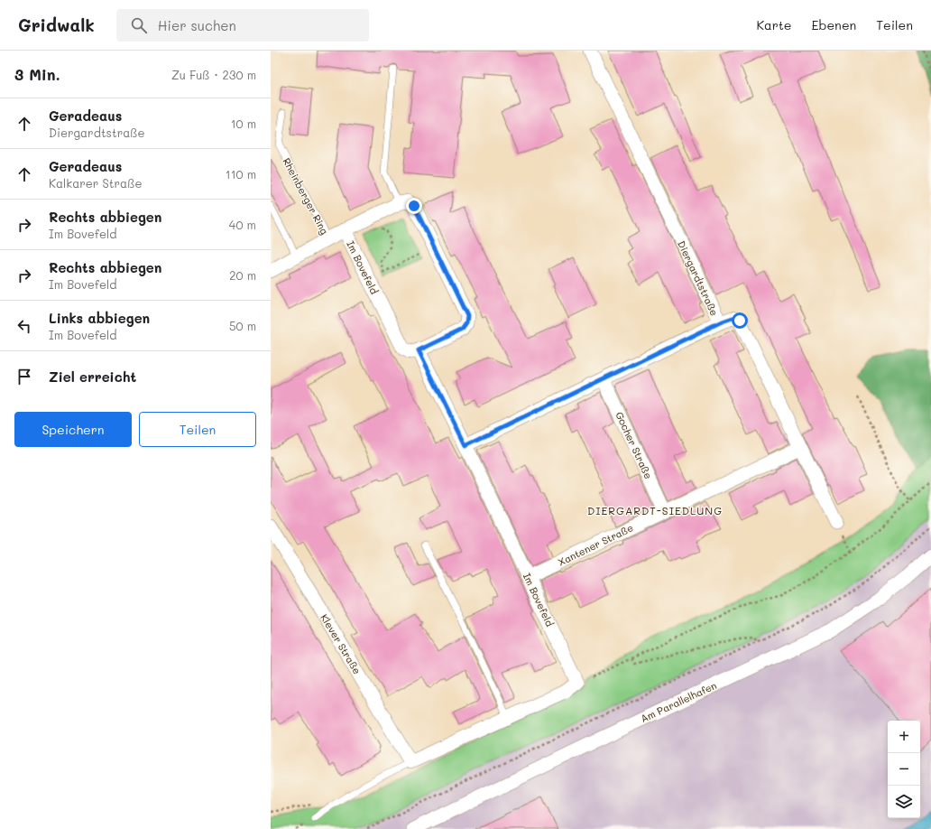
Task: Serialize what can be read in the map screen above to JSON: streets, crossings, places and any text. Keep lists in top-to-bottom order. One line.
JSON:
{"streets":{"street":["Rheinberger Ring","Im Bovefeld","Diergardtstraße","Gocher Straße","Xantener Straße","Klever Straße","Am Parallelhafen"]},"crossings":[["Rheinberger Ring","Im Bovefeld"],["Im Bovefeld","Xantener Straße"],["Diergardtstraße","Xantener Straße"],["Gocher Straße","Xantener Straße"]],"districts":["DIERGARDT-SIEDLUNG"],"page":{"header":"Gridwalk","search":"Hier suchen","nav":["Karte","Ebenen","Teilen"],"heading":["3 Min.","Zu Fuß · 230 m"],"list":[["Geradeaus","Diergardtstraße","10 m"],["Geradeaus","Kalkarer Straße","110 m"],["Rechts abbiegen","Im Bovefeld","40 m"],["Rechts abbiegen","Im Bovefeld","20 m"],["Links abbiegen","Im Bovefeld","50 m"],"Ziel erreicht"],"buttons":["Speichern","Teilen"],"map_buttons":["+","−"]}}
